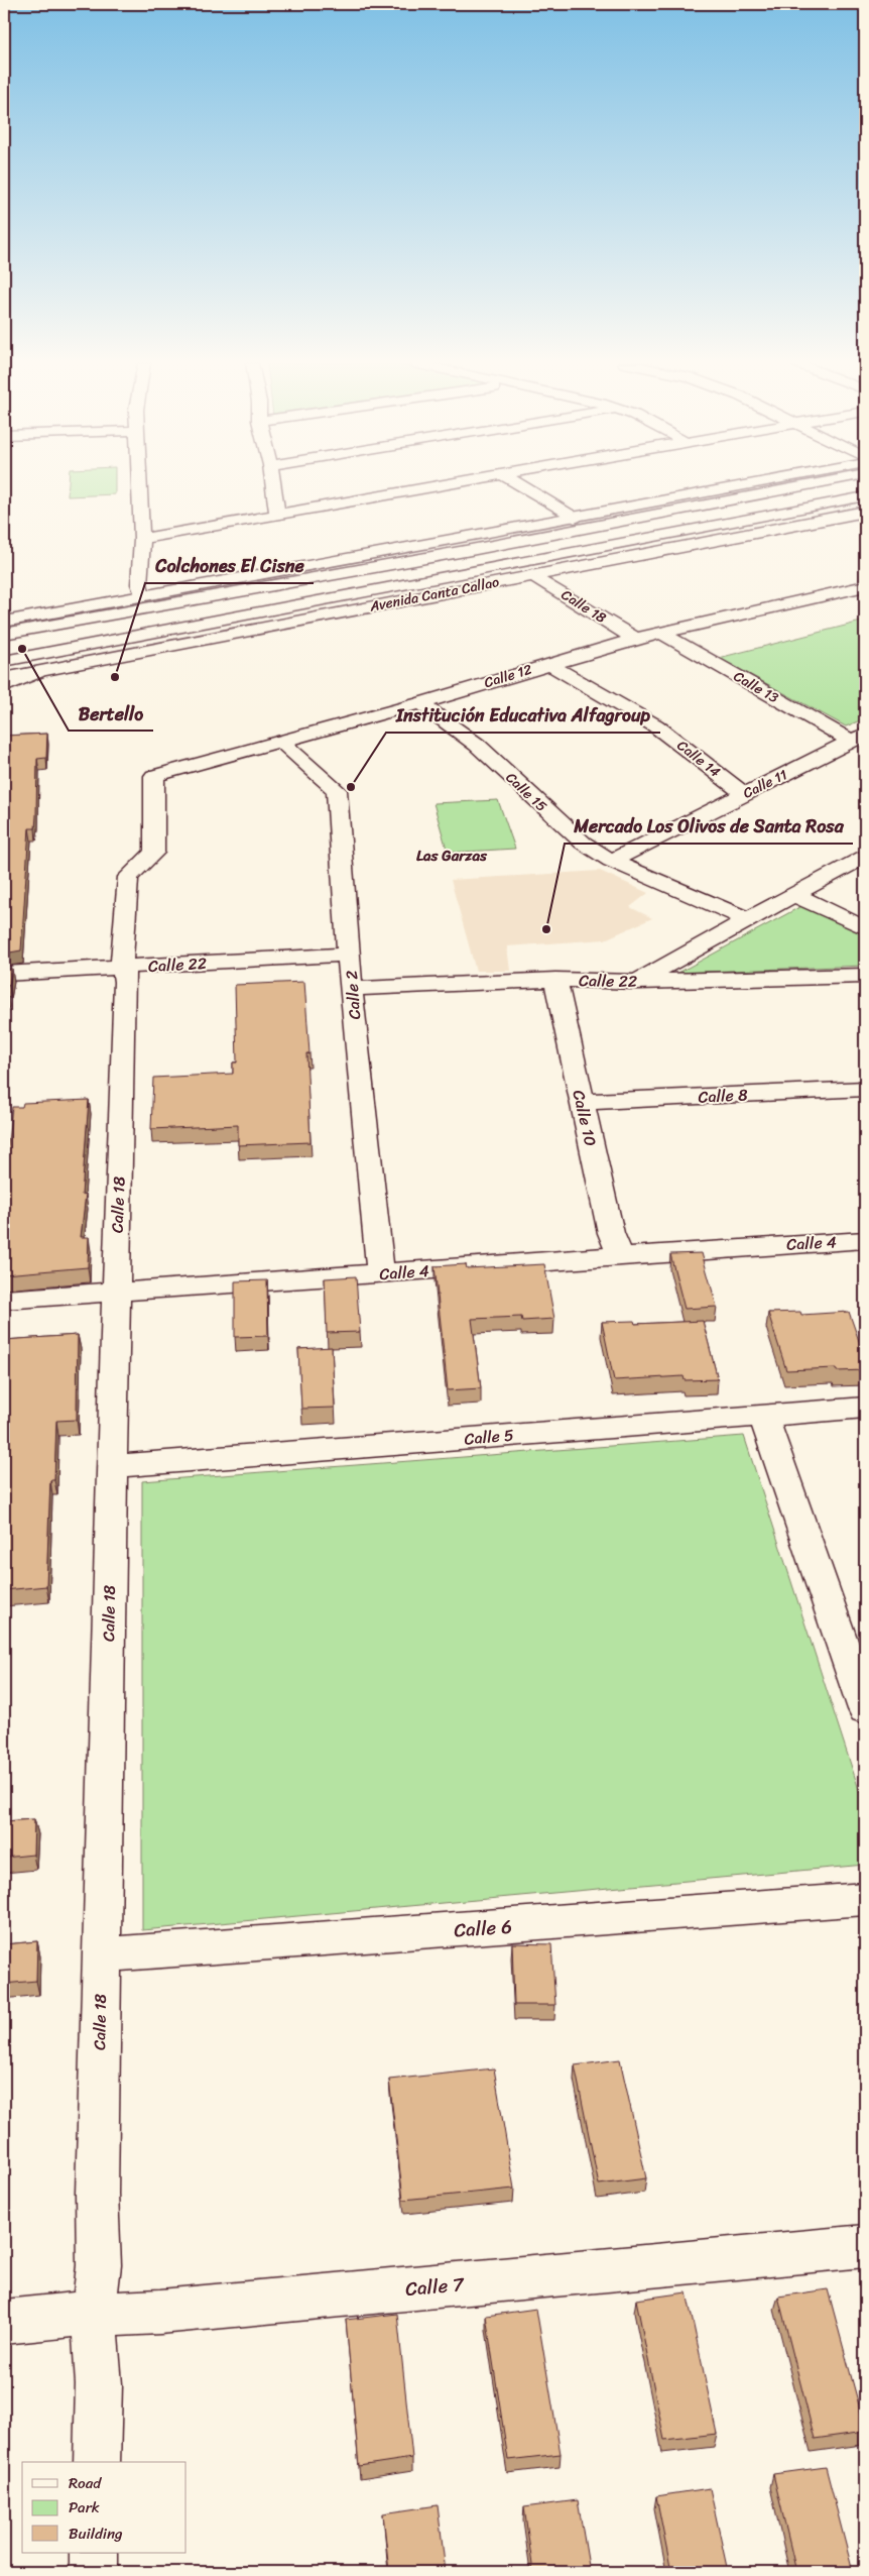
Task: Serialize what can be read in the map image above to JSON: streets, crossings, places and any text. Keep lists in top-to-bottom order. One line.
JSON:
{"streets":{"main road":["Avenida Canta Callao","Calle 18","Calle 12","Calle 13","Calle 14","Calle 11","Calle 15","Calle 22","Calle 2","Calle 8","Calle 10","Calle 4","Calle 5","Calle 6","Calle 7"]},"crossings":[["Avenida Canta Callao","Calle 18"],["Calle 18","Calle 12"],["Calle 18","Calle 22"],["Calle 18","Calle 4"],["Calle 18","Calle 5"],["Calle 18","Calle 6"],["Calle 18","Calle 7"],["Calle 12","Calle 13"],["Calle 12","Calle 14"],["Calle 12","Calle 15"],["Calle 12","Calle 2"],["Calle 13","Calle 11"],["Calle 14","Calle 11"],["Calle 11","Calle 15"],["Calle 22","Calle 2"],["Calle 22","Calle 10"],["Calle 2","Calle 4"],["Calle 8","Calle 10"],["Calle 10","Calle 4"]],"districts":["Las Garzas"],"places":["Bertello","Colchones El Cisne","Institución Educativa Alfagroup","Mercado Los Olivos de Santa Rosa"],"legend":["Road","Park","Building"]}
